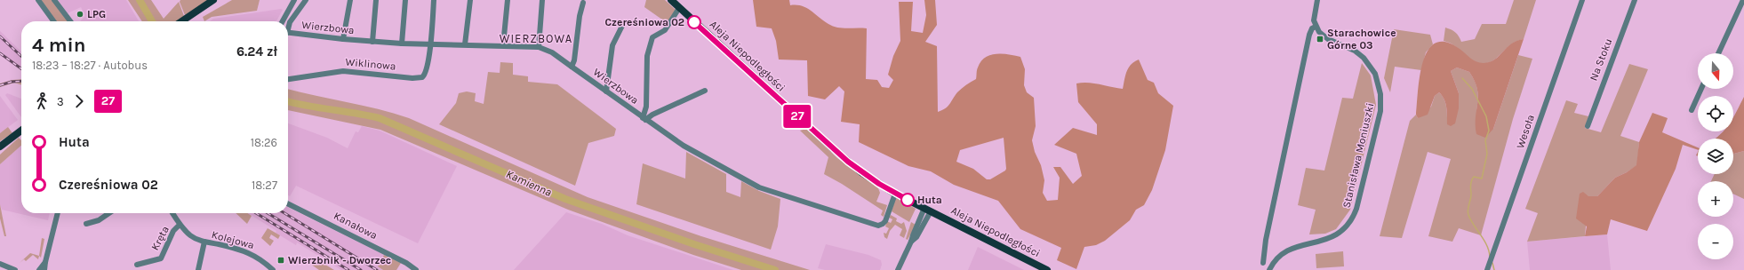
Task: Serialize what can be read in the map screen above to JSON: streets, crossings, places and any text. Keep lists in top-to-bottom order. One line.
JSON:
{"streets":{"main road":["Aleja Niepodległości"],"street":["Wierzbowa","Na Stoku","Wiklinowa","Wesoła","Stanisława Moniuszki","Kanałowa","Kręta","Kolejowa"]},"crossings":[["Wierzbowa","Aleja Niepodległości"],["Wierzbowa","Wiklinowa"],["Kręta","Kolejowa"]],"districts":["WIERZBOWA"],"water":["Kamienna"],"places":{"other":["LPG","Czereśniowa 02","Huta"],"transit":["Starachowice Górne 03","Wierzbnik - Dworzec"]},"lines":["bus line 27"],"north":"bottom","page":{"on_map":"27","heading":["4 min","18:23 – 18:27 · Autobus","6.24 zł"],"map_buttons":["+","−"],"legs":["3","27"],"list":[{"name":"Huta","value":"18:26"},{"name":"Czereśniowa 02","value":"18:27"}]}}
